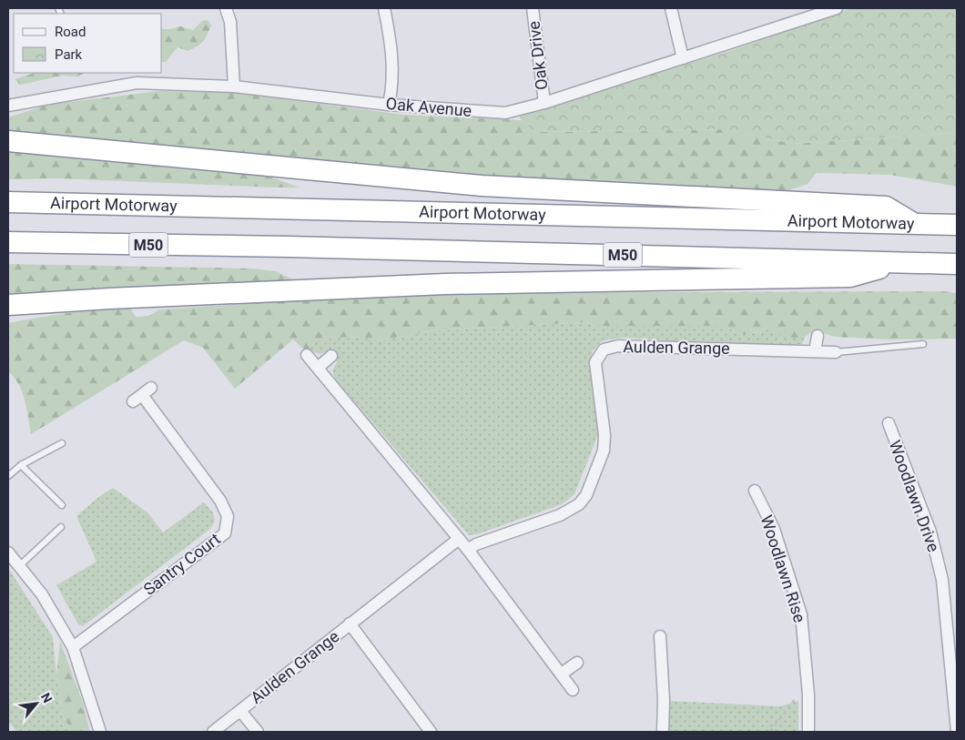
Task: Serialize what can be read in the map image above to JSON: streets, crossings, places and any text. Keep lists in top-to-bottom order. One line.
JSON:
{"streets":{"highway":["Airport Motorway","M50"],"street":["Oak Drive","Oak Avenue","Aulden Grange","Woodlawn Drive","Santry Court","Woodlawn Rise"]},"crossings":[["Oak Drive","Oak Avenue"]],"legend":["Road","Park"],"north":"top right"}
